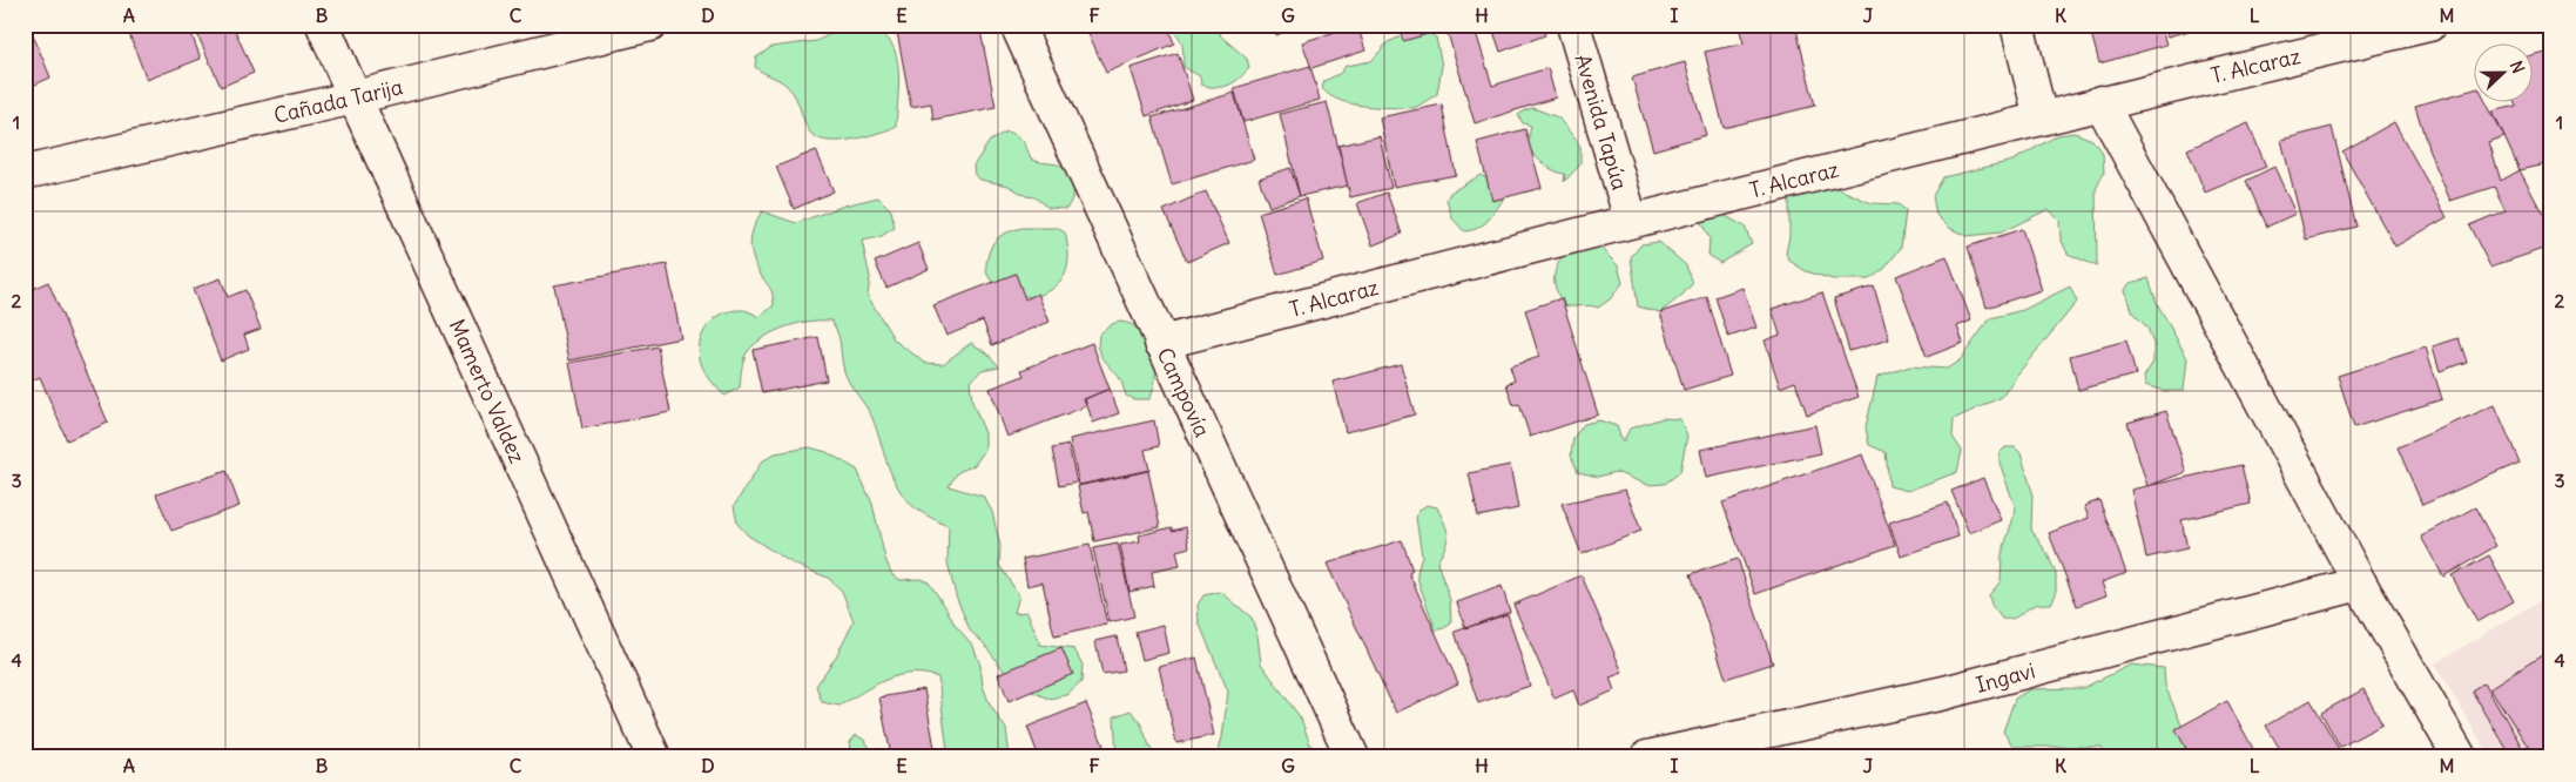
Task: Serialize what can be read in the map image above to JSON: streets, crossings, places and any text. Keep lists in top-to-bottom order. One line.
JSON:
{"streets":{"street":["T. Alcaraz","Cañada Tarija","Avenida Tapúa","Mamerto Valdez","Campovía","Ingavi"]},"crossings":[["T. Alcaraz","Avenida Tapúa"],["T. Alcaraz","Campovía"],["Cañada Tarija","Mamerto Valdez"]],"north":"right","grid":{"columns":["A","B","C","D","E","F","G","H","I","J","K","L","M"],"rows":["1","2","3","4"]}}
